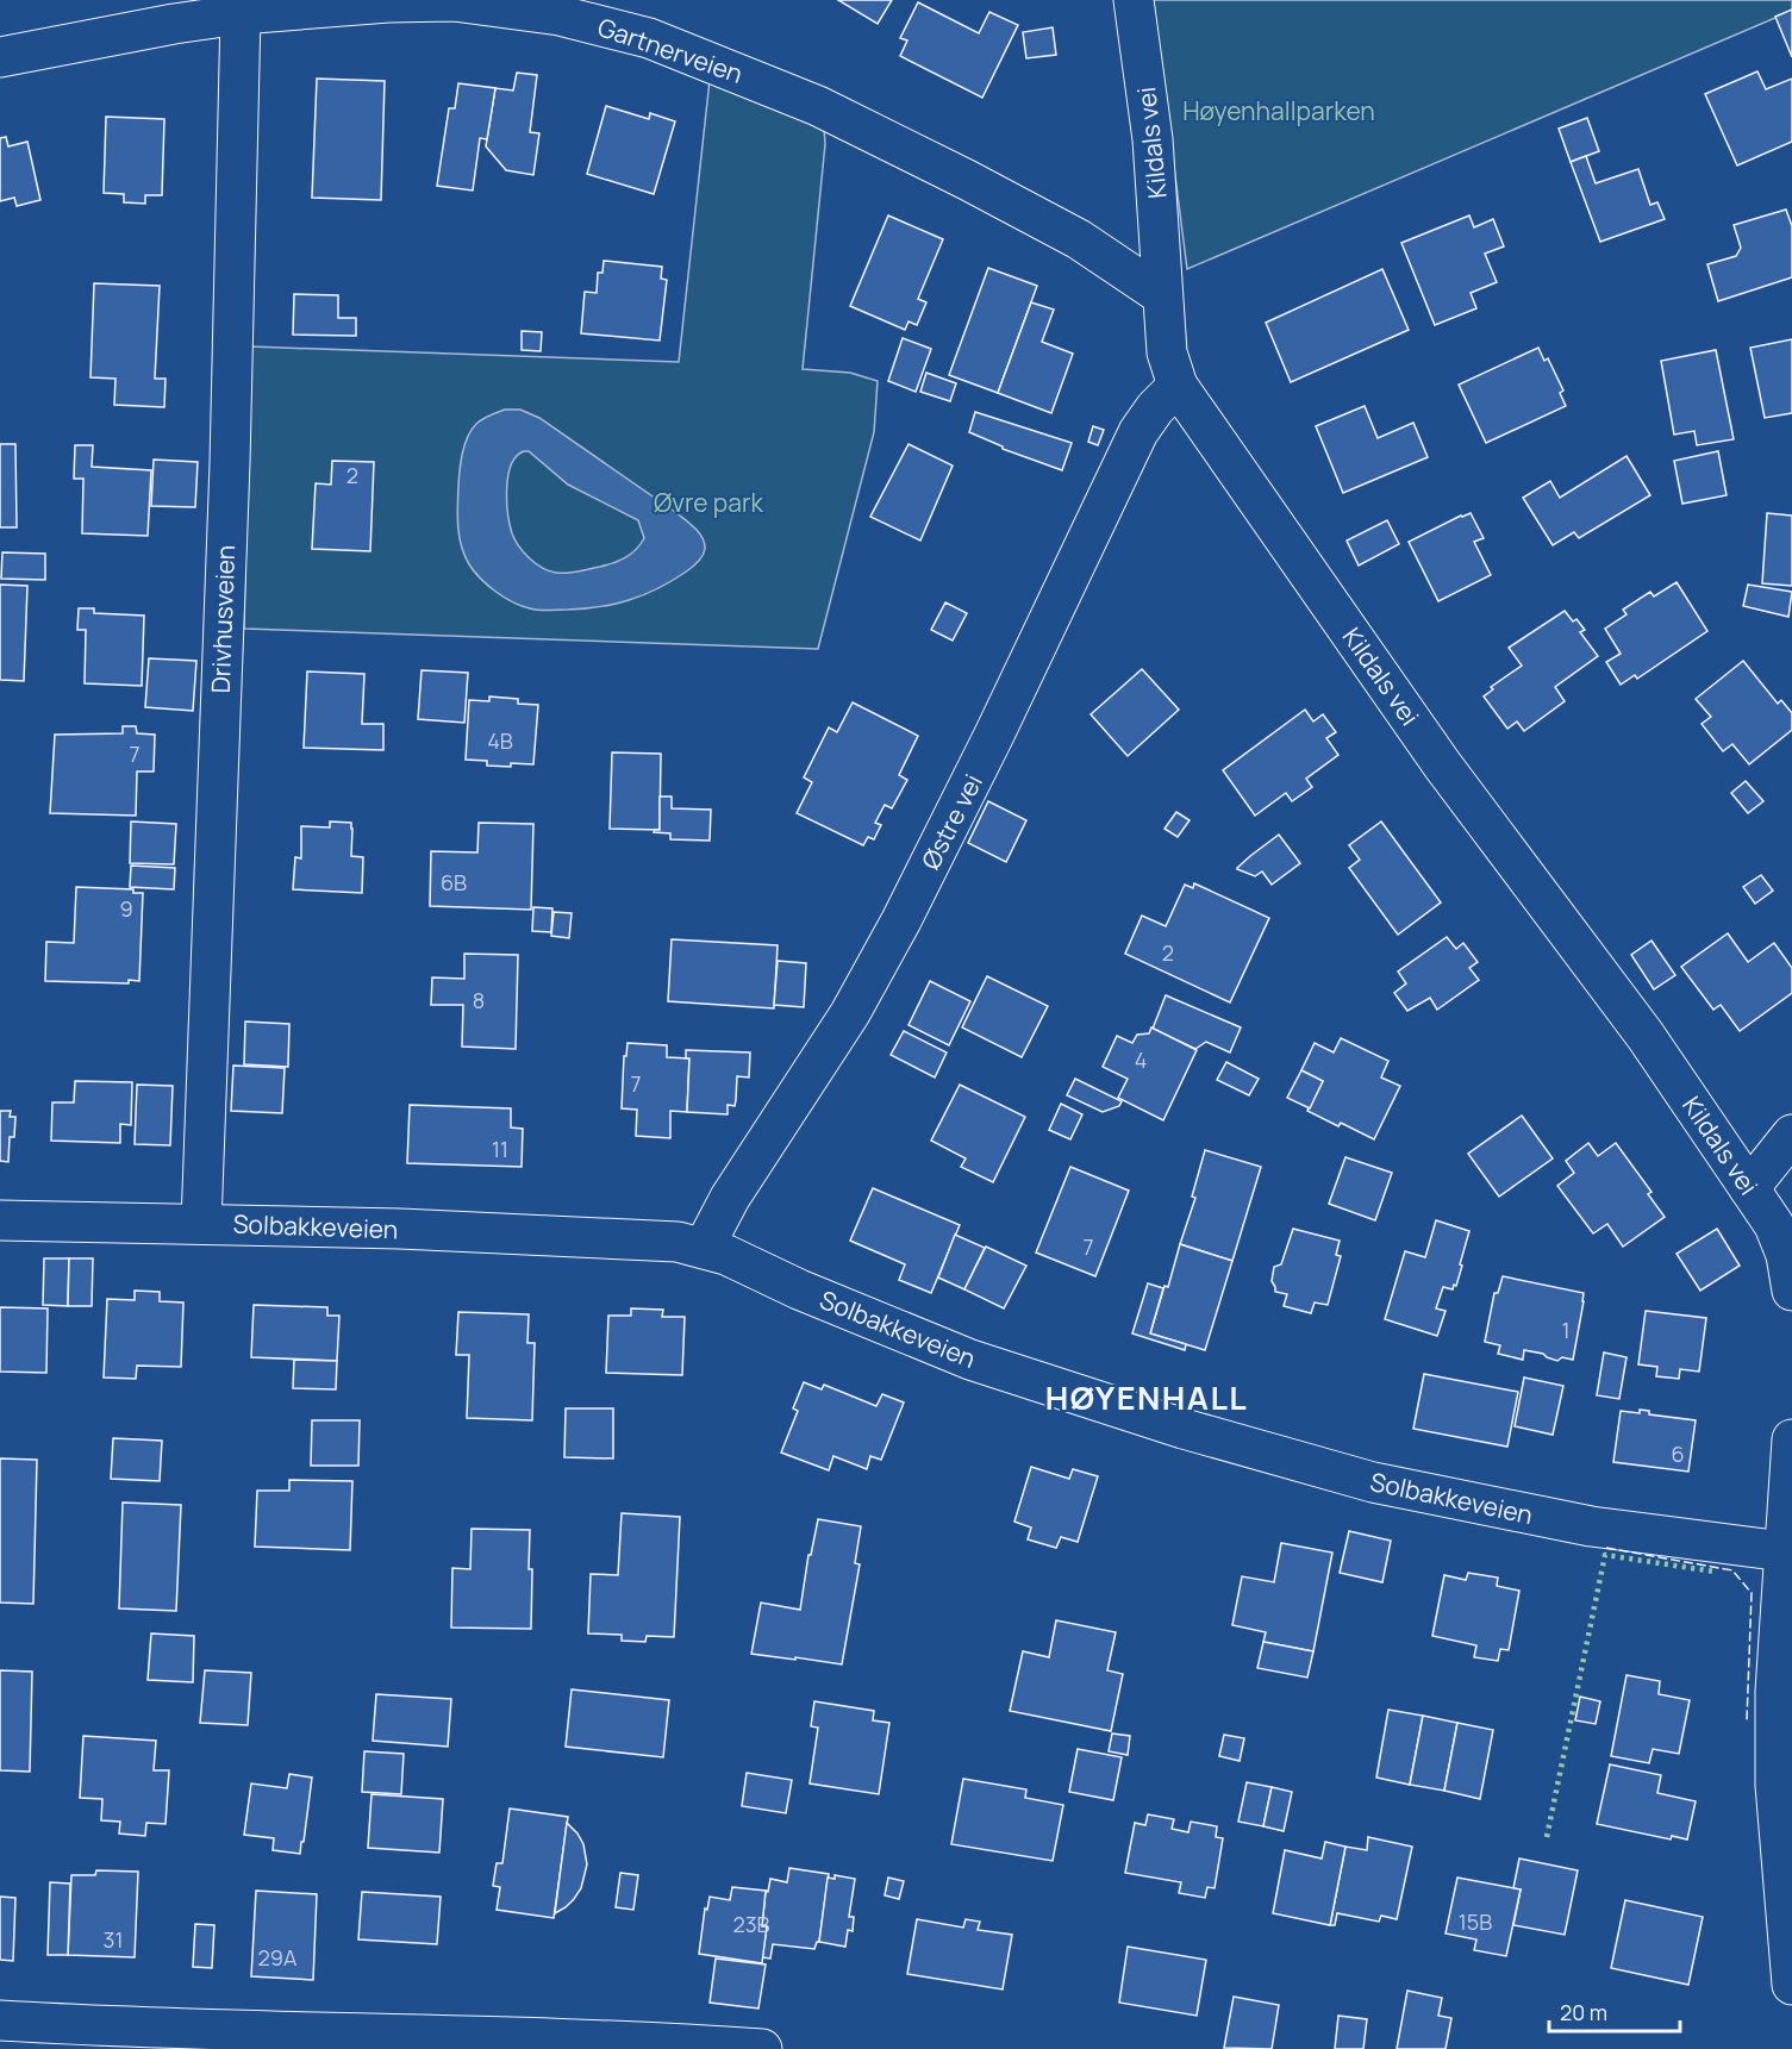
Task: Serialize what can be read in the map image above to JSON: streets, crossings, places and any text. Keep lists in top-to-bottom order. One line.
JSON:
{"streets":{"street":["Gartnerveien","Kildals vei","Drivhusveien","Østre vei","Solbakkeveien"]},"crossings":[["Gartnerveien","Kildals vei"],["Gartnerveien","Drivhusveien"],["Kildals vei","Østre vei"],["Drivhusveien","Solbakkeveien"],["Østre vei","Solbakkeveien"]],"districts":["HØYENHALL"],"parks":["Høyenhallparken","Øvre park"],"house_numbers":["2","4B","7","6B","9","2","8","4","7","11","7","1","6","15B","23B","31","29A"],"scale_bar":"20 m"}
